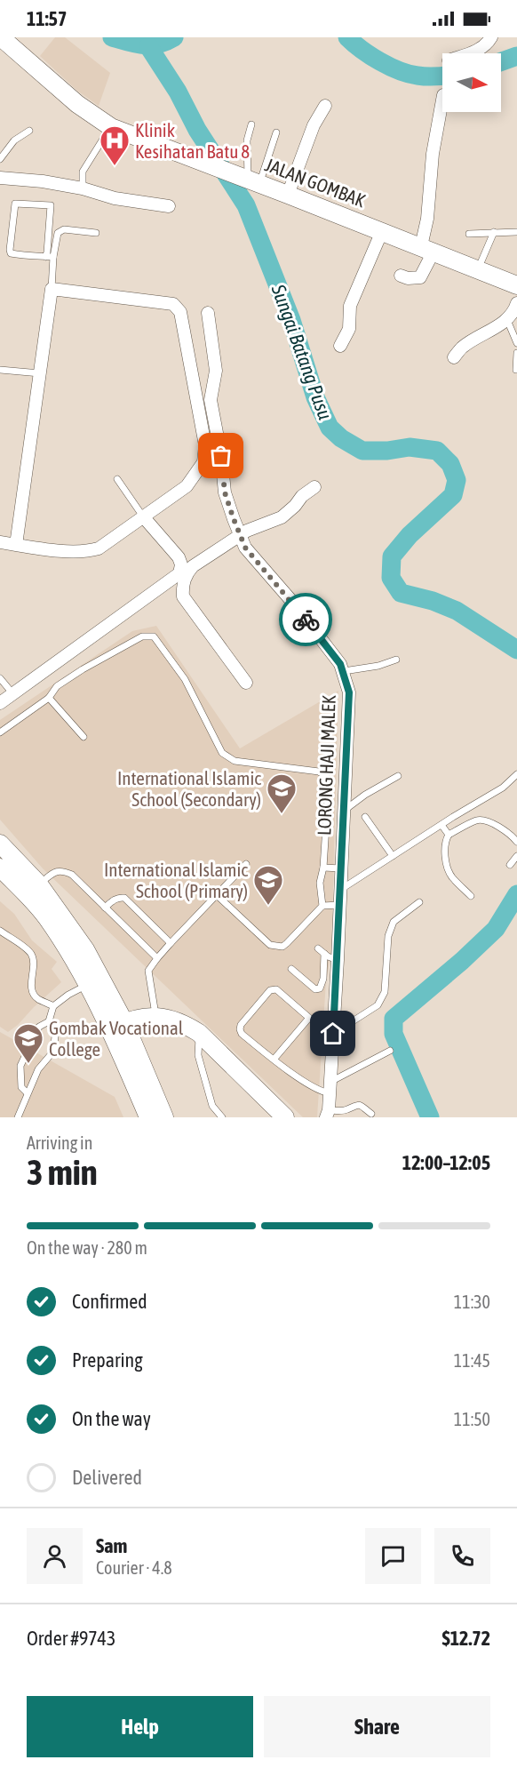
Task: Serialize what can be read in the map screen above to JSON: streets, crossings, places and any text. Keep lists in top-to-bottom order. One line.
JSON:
{"streets":{"main road":["JALAN GOMBAK"],"street":["LORONG HAJI MALEK"]},"water":["Sungai Batang Pusu"],"places":{"hospital":["Klinik Kesihatan Batu 8"],"school or university":["International Islamic School (Secondary)","International Islamic School (Primary)","Gombak Vocational College"]},"north":"right","page":{"status":"11:57","heading":["3 min","Arriving in","12:00–12:05"],"panel":["Sam","Courier · 4.8","Order #9743","$12.72"],"bar":"On the way · 280 m","list":[["Confirmed","11:30"],["Preparing","11:45"],["On the way","11:50"],"Delivered"],"buttons":["Help","Share"]}}
